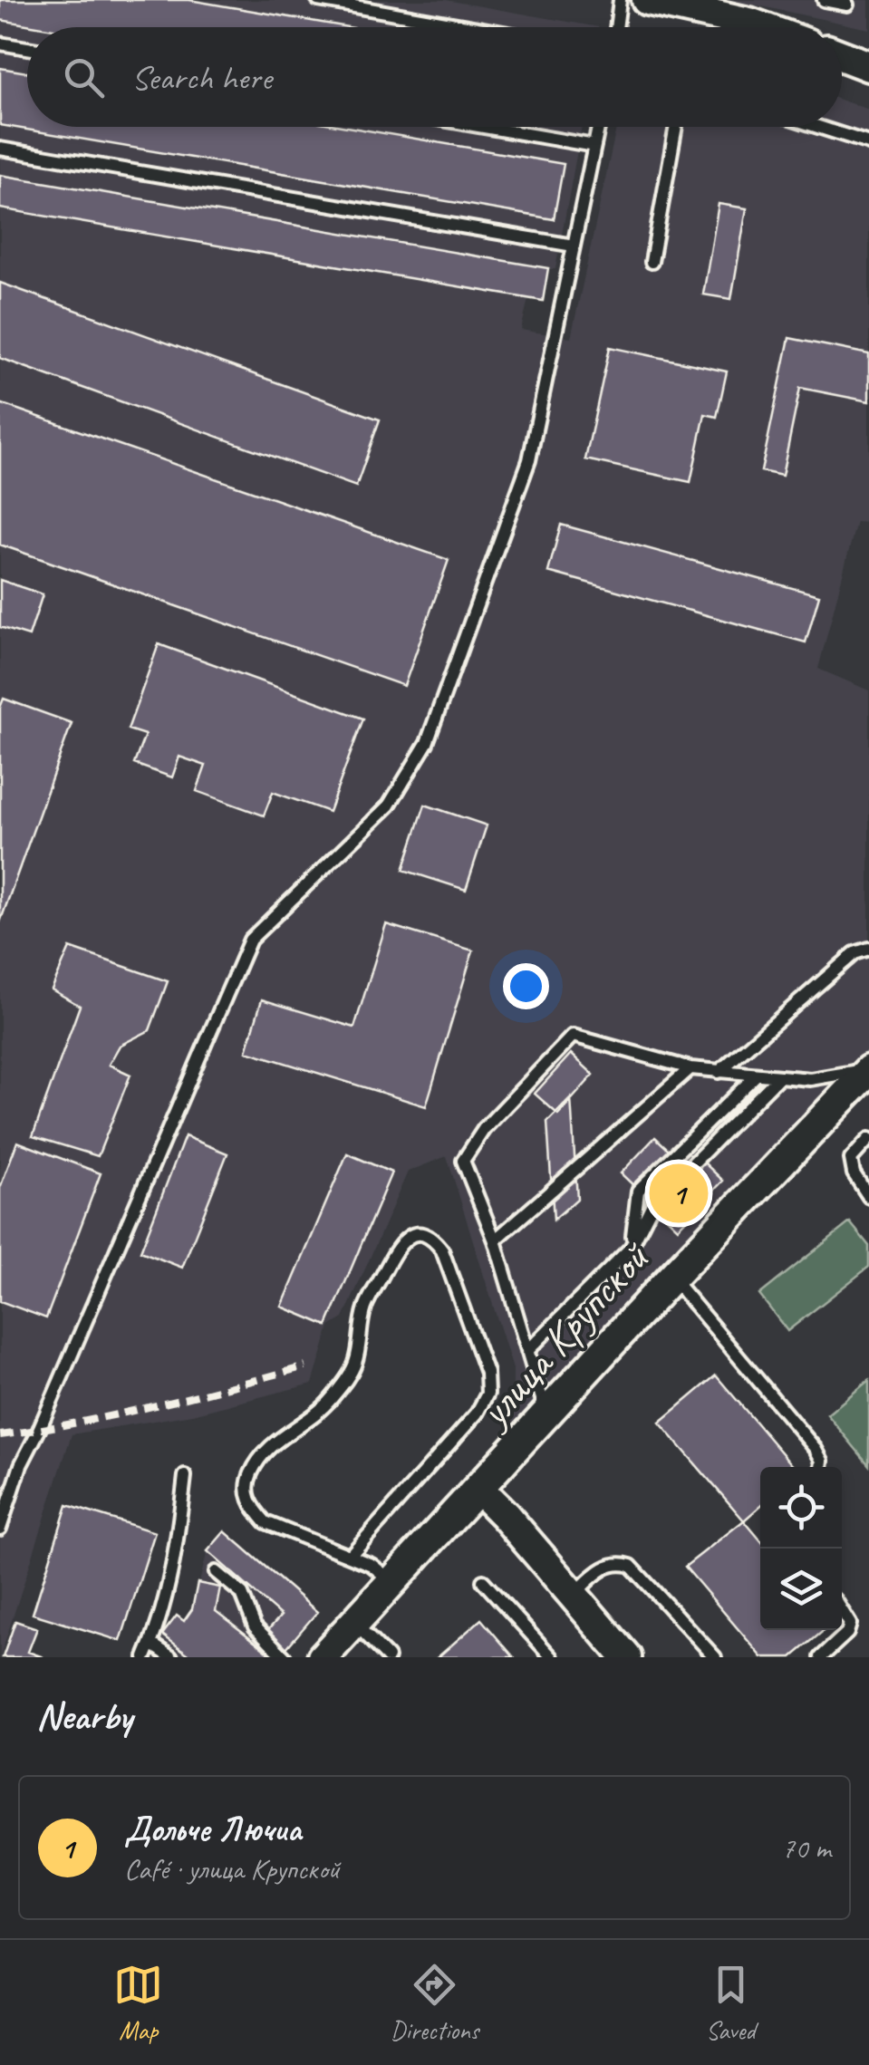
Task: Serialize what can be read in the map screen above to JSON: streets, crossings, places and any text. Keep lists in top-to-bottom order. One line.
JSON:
{"streets":{"street":["улица Крупской"]},"page":{"search":"Search here","pins":"1","heading":"Nearby","list":[{"mark":"1","name":"Дольче Лючиа","note":"Café · улица Крупской","value":"70 m"}],"nav":["Map","Directions","Saved"]}}
